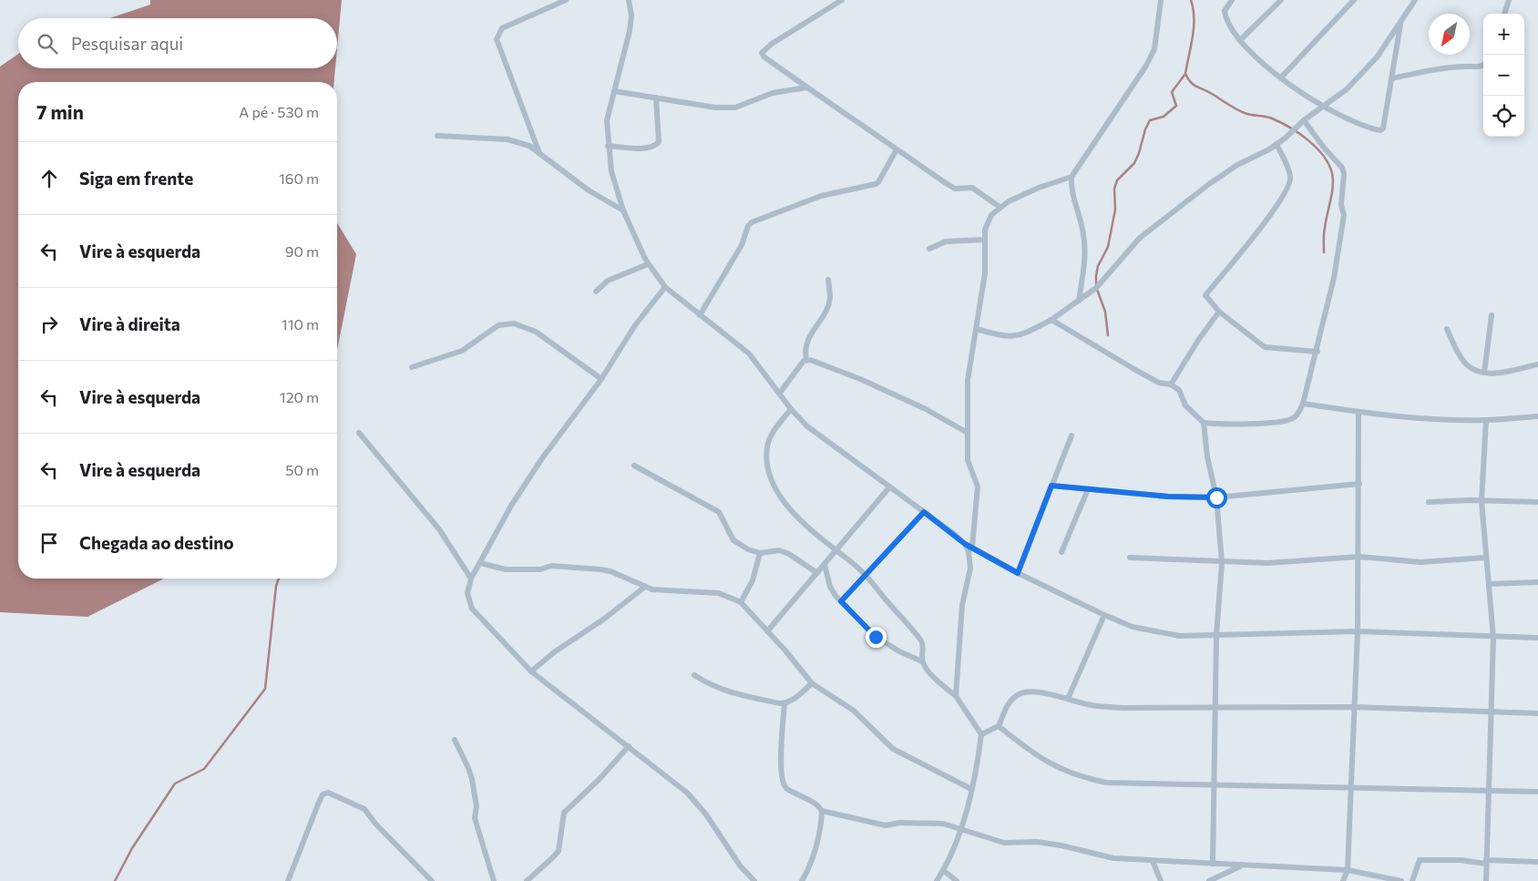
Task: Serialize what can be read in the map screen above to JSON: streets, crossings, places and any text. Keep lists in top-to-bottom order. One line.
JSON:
{"north":"bottom left","page":{"map_buttons":["+","−"],"search":"Pesquisar aqui","heading":["7 min","A pé · 530 m"],"list":[["Siga em frente","160 m"],["Vire à esquerda","90 m"],["Vire à direita","110 m"],["Vire à esquerda","120 m"],["Vire à esquerda","50 m"],"Chegada ao destino"]}}
